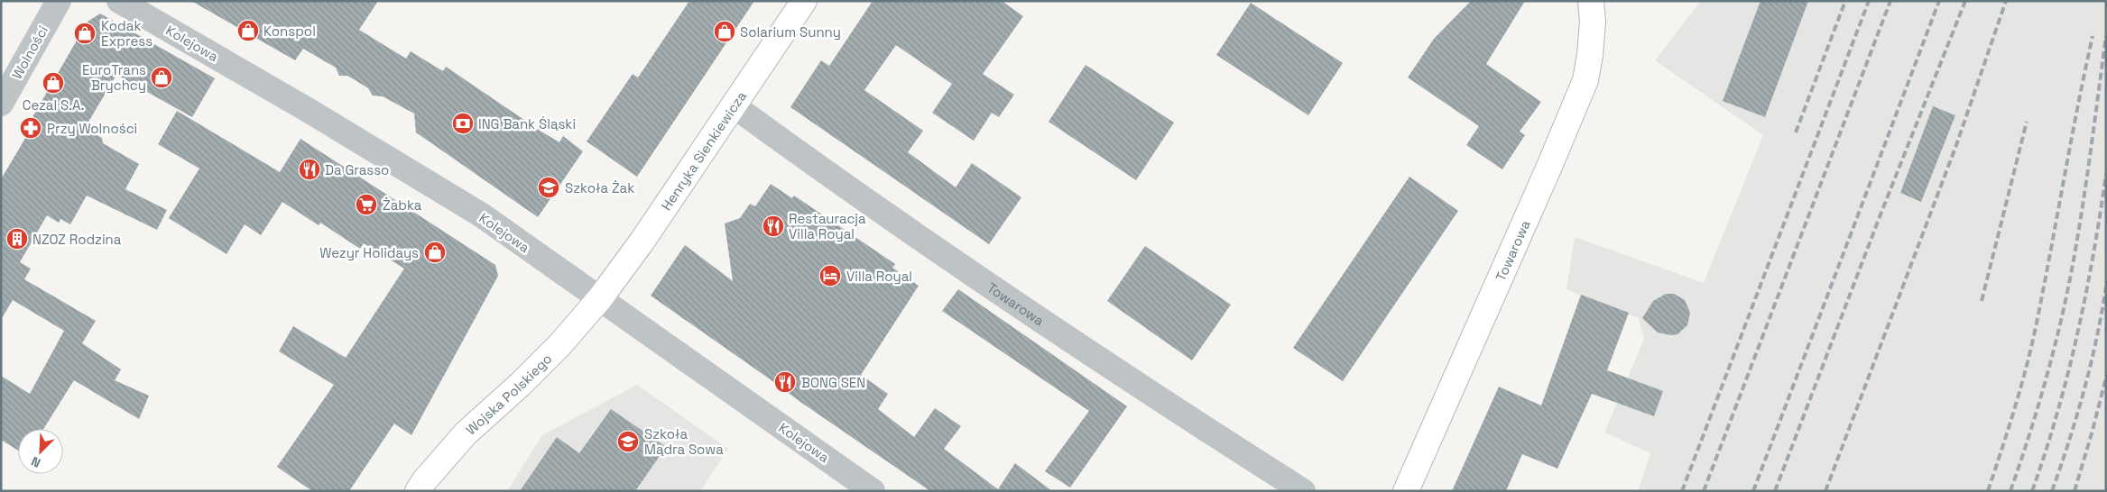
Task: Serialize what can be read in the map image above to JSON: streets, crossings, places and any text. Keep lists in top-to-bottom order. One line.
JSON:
{"streets":{"main road":["Henryka Sienkiewicza","Towarowa","Wojska Polskiego"],"street":["Kolejowa","Wolności"]},"crossings":[["Kolejowa","Henryka Sienkiewicza"],["Kolejowa","Wojska Polskiego"],["Henryka Sienkiewicza","Towarowa"],["Henryka Sienkiewicza","Wojska Polskiego"]],"places":{"shop":["Konspol","Solarium Sunny","Kodak Express","EuroTrans Brychcy","Cezal S.A.","Wezyr Holidays"],"bank":["ING Bank Śląski"],"pharmacy":["Przy Wolności"],"restaurant":["Da Grasso","Restauracja Villa Royal","BONG SEN"],"school or university":["Szkoła Żak","Szkoła Mądra Sowa"],"supermarket":["Żabka"],"building":["NZOZ Rodzina"],"hotel":["Villa Royal"]},"north":"bottom left"}
